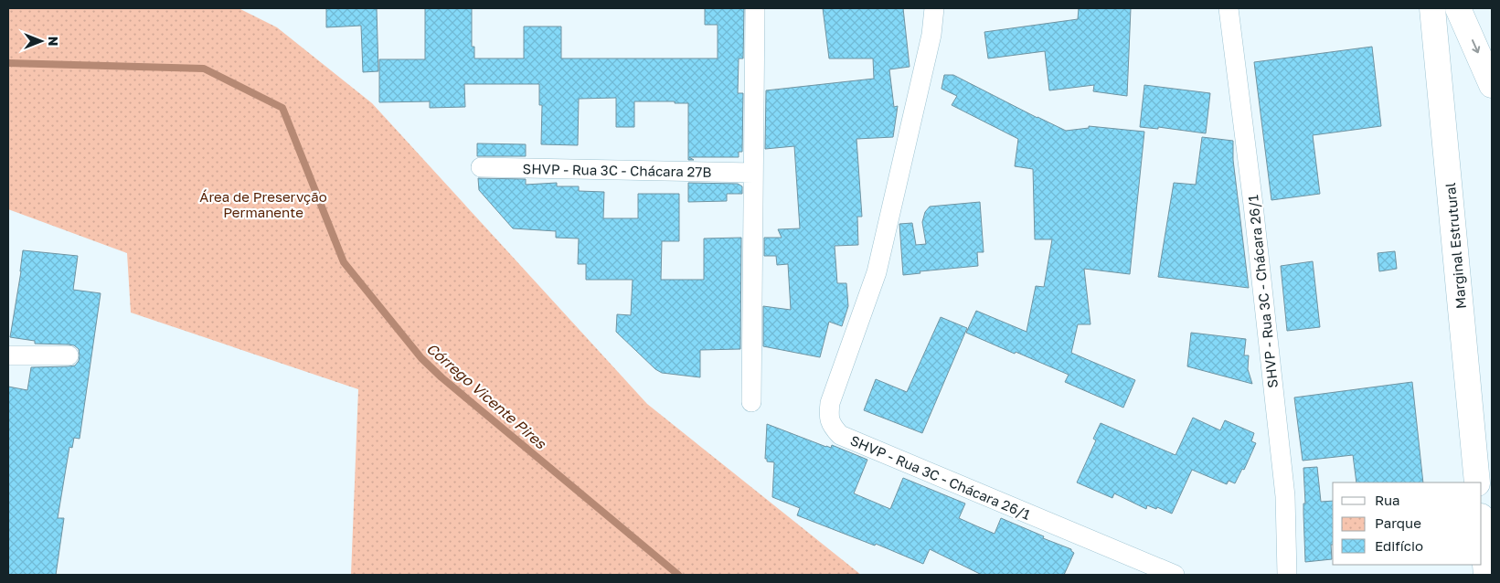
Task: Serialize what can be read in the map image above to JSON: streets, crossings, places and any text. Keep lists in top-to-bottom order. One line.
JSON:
{"streets":{"main road":["Marginal Estrutural"],"street":["SHVP - Rua 3C - Chácara 27B","SHVP - Rua 3C - Chácara 26/1"]},"water":["Córrego Vicente Pires"],"parks":["Área de Preservção Permanente"],"legend":["Rua","Parque","Edifício"],"north":"right"}
